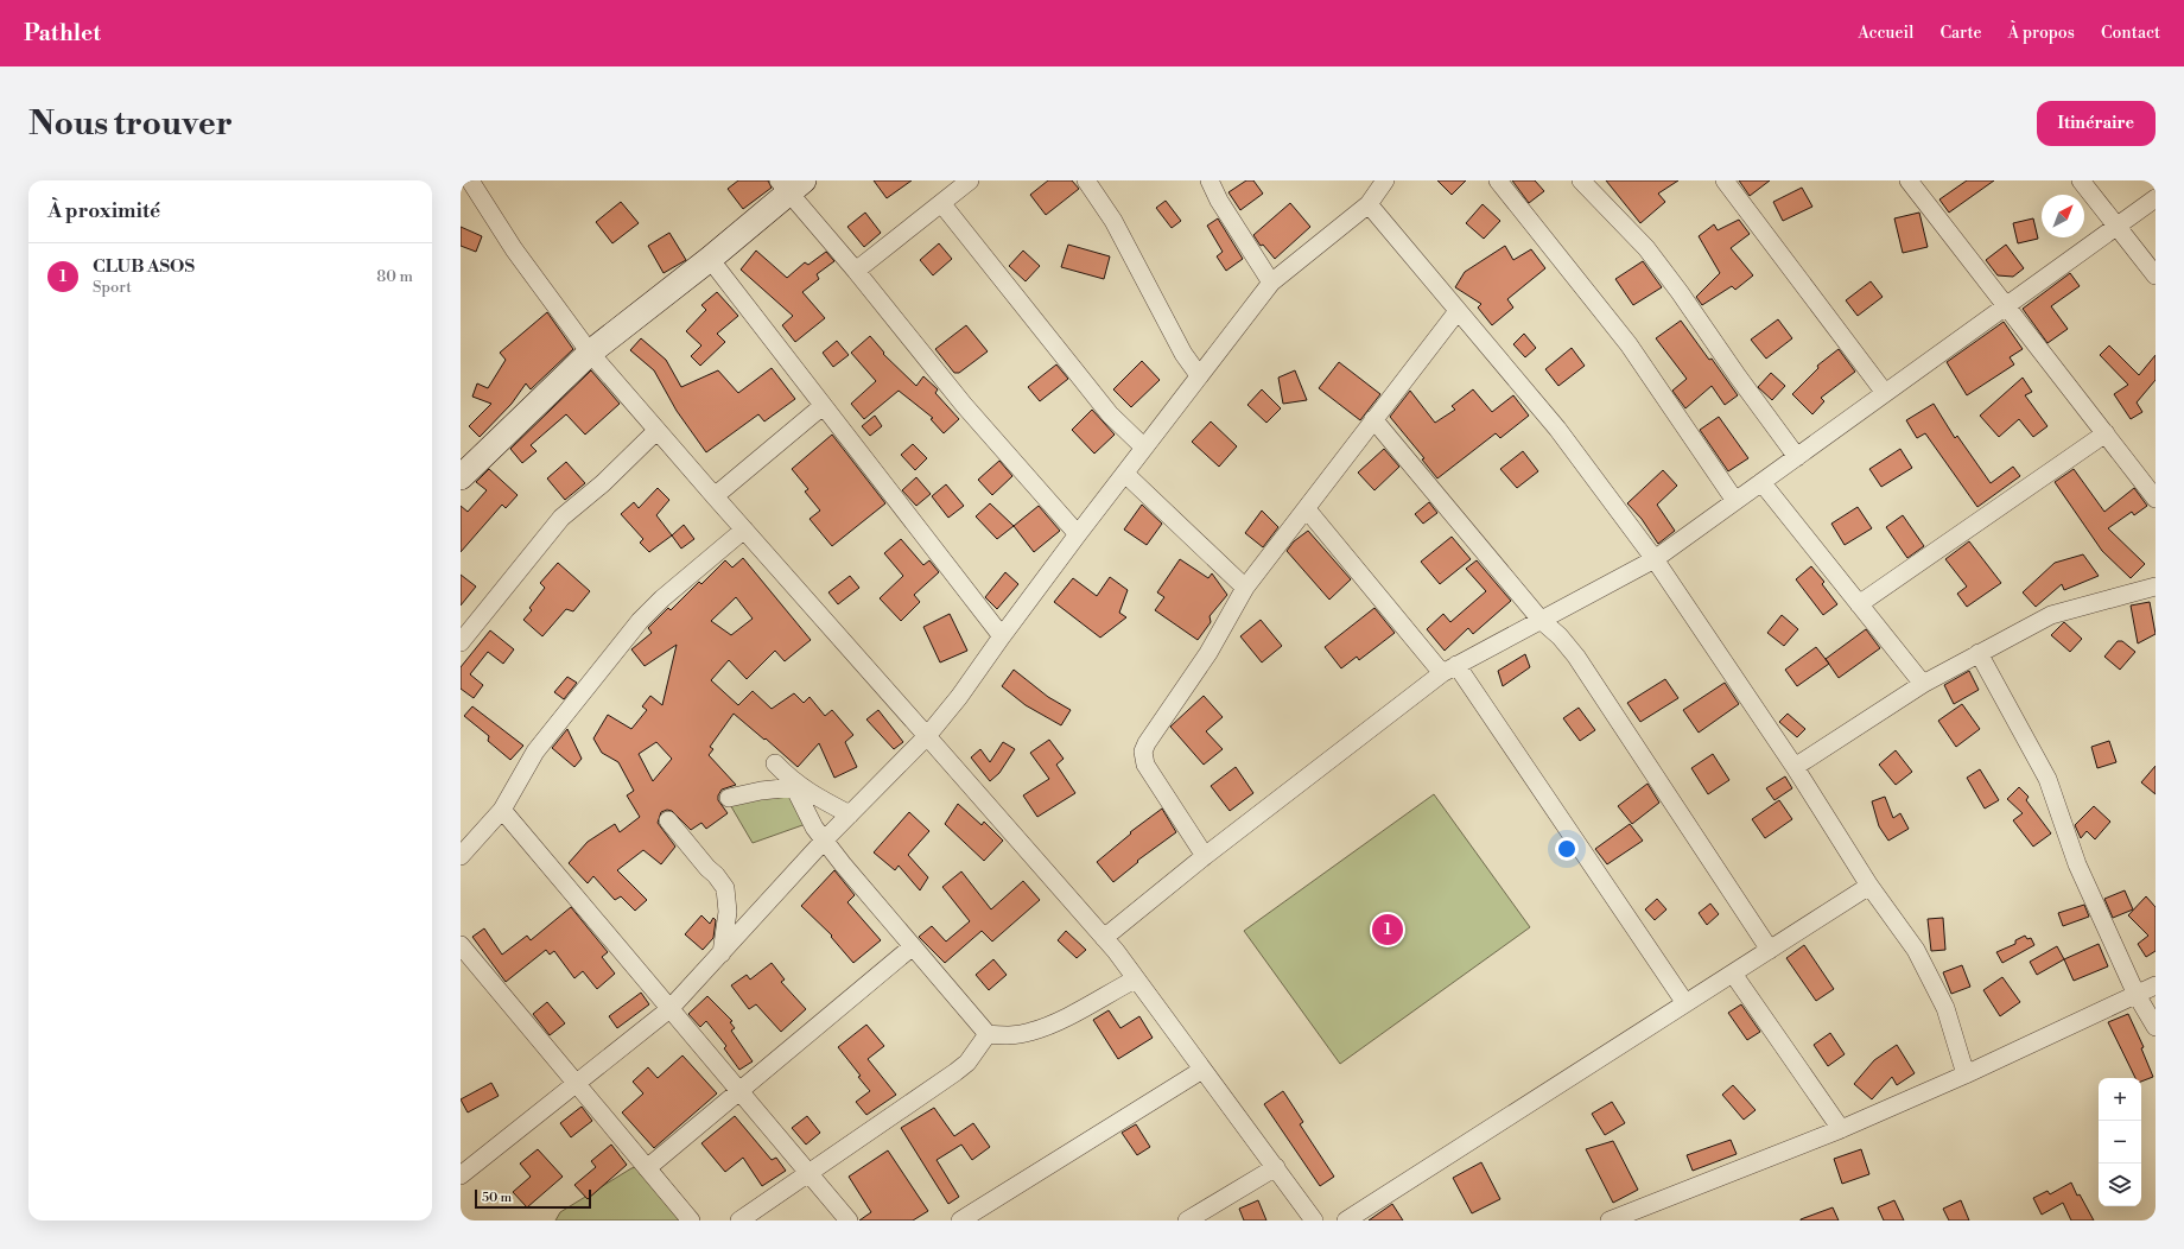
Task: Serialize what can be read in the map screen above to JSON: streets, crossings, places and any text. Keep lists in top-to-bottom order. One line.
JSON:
{"scale_bar":"50 m","north":"top right","page":{"header":"Pathlet","nav":["Accueil","Carte","À propos","Contact"],"buttons":"Itinéraire","title":"Nous trouver","heading":"À proximité","list":[{"mark":"1","name":"CLUB ASOS","note":"Sport","value":"80 m"}],"pins":"1","map_buttons":["+","−"],"scale":"50 m"}}
